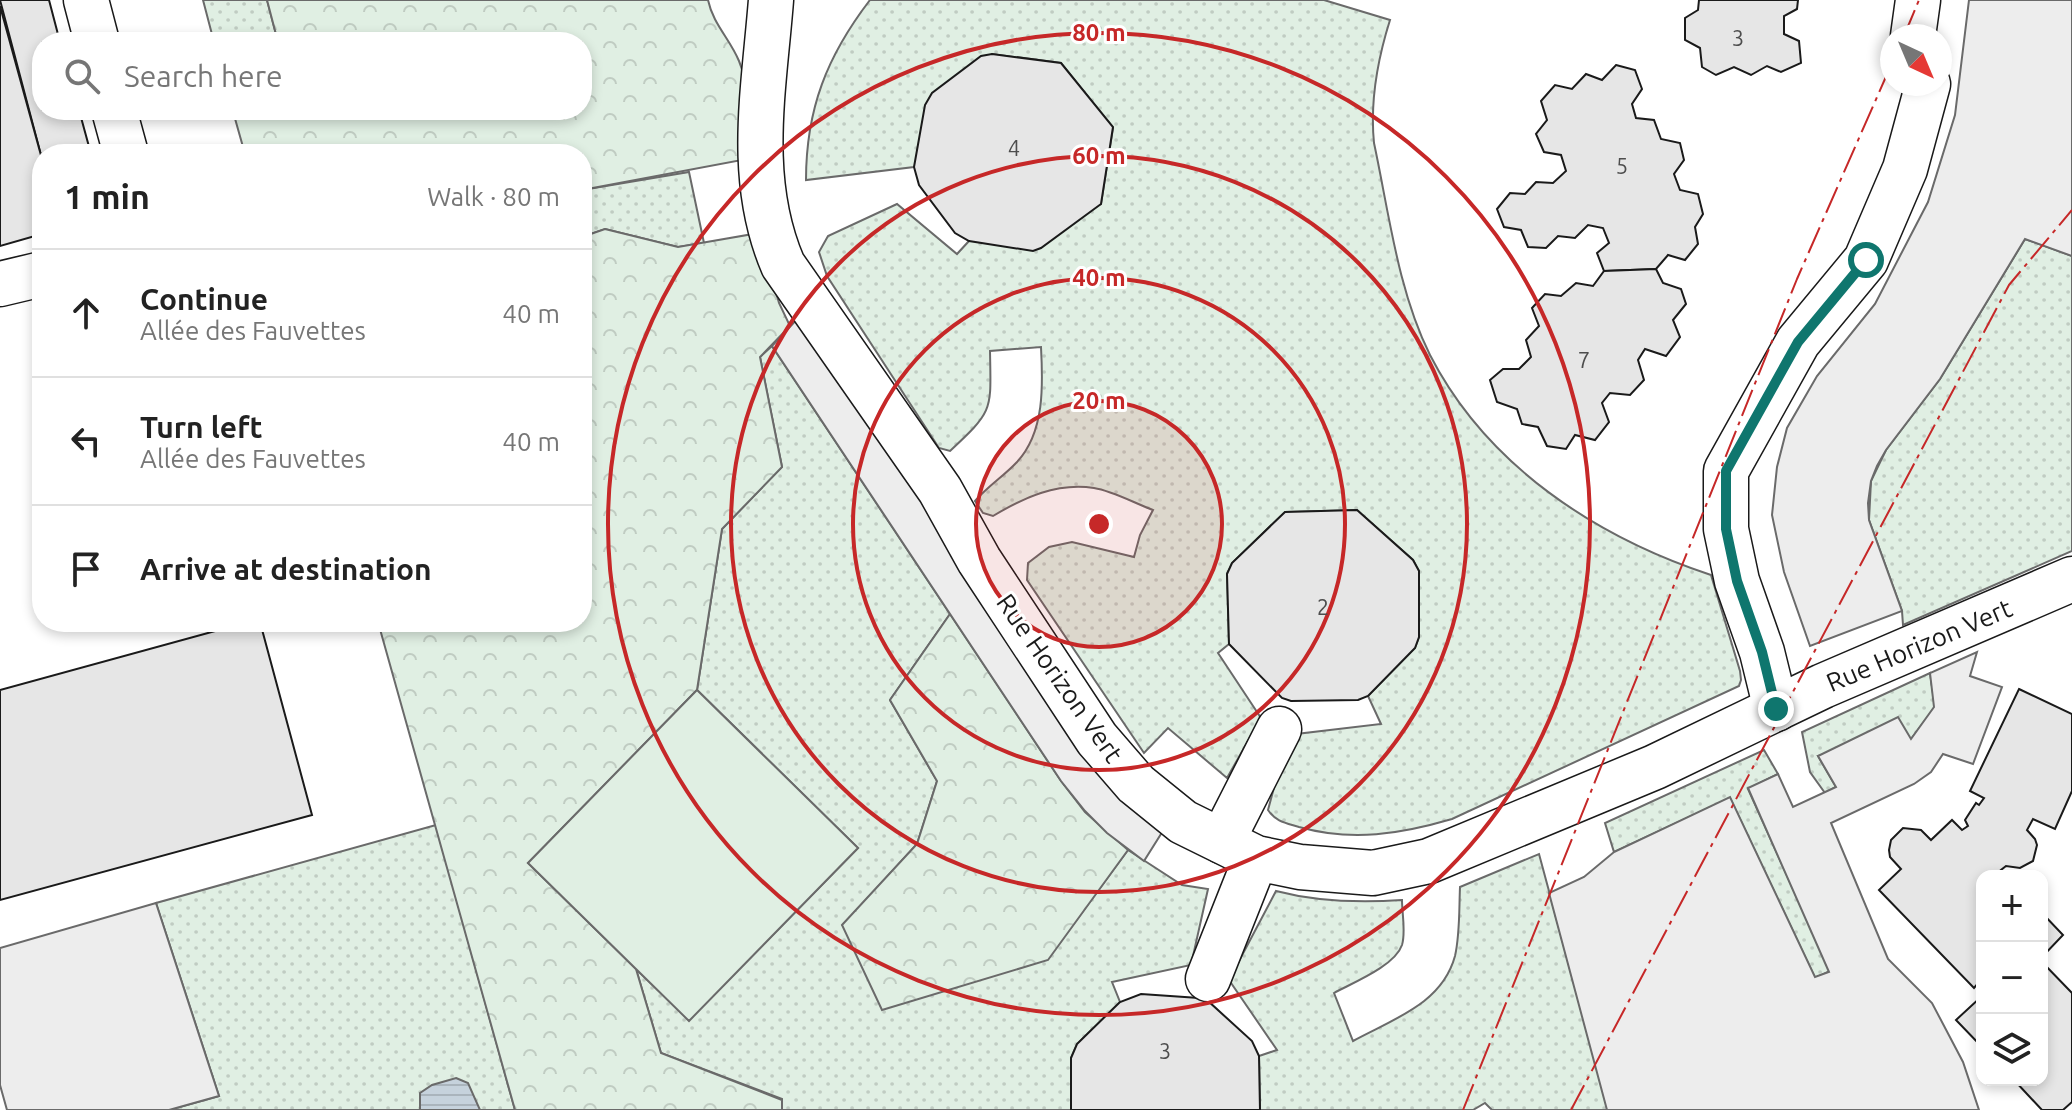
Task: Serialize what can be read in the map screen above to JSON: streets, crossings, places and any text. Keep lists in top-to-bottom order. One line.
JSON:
{"streets":{"street":["Rue Horizon Vert"]},"house_numbers":["3","4","5","7","2","3"],"north":"bottom right","page":{"search":"Search here","heading":["1 min","Walk · 80 m"],"list":[["Continue","Allée des Fauvettes","40 m"],["Turn left","Allée des Fauvettes","40 m"],"Arrive at destination"],"map_buttons":["+","−"]},"rings":["80 m","60 m","40 m","20 m"]}
